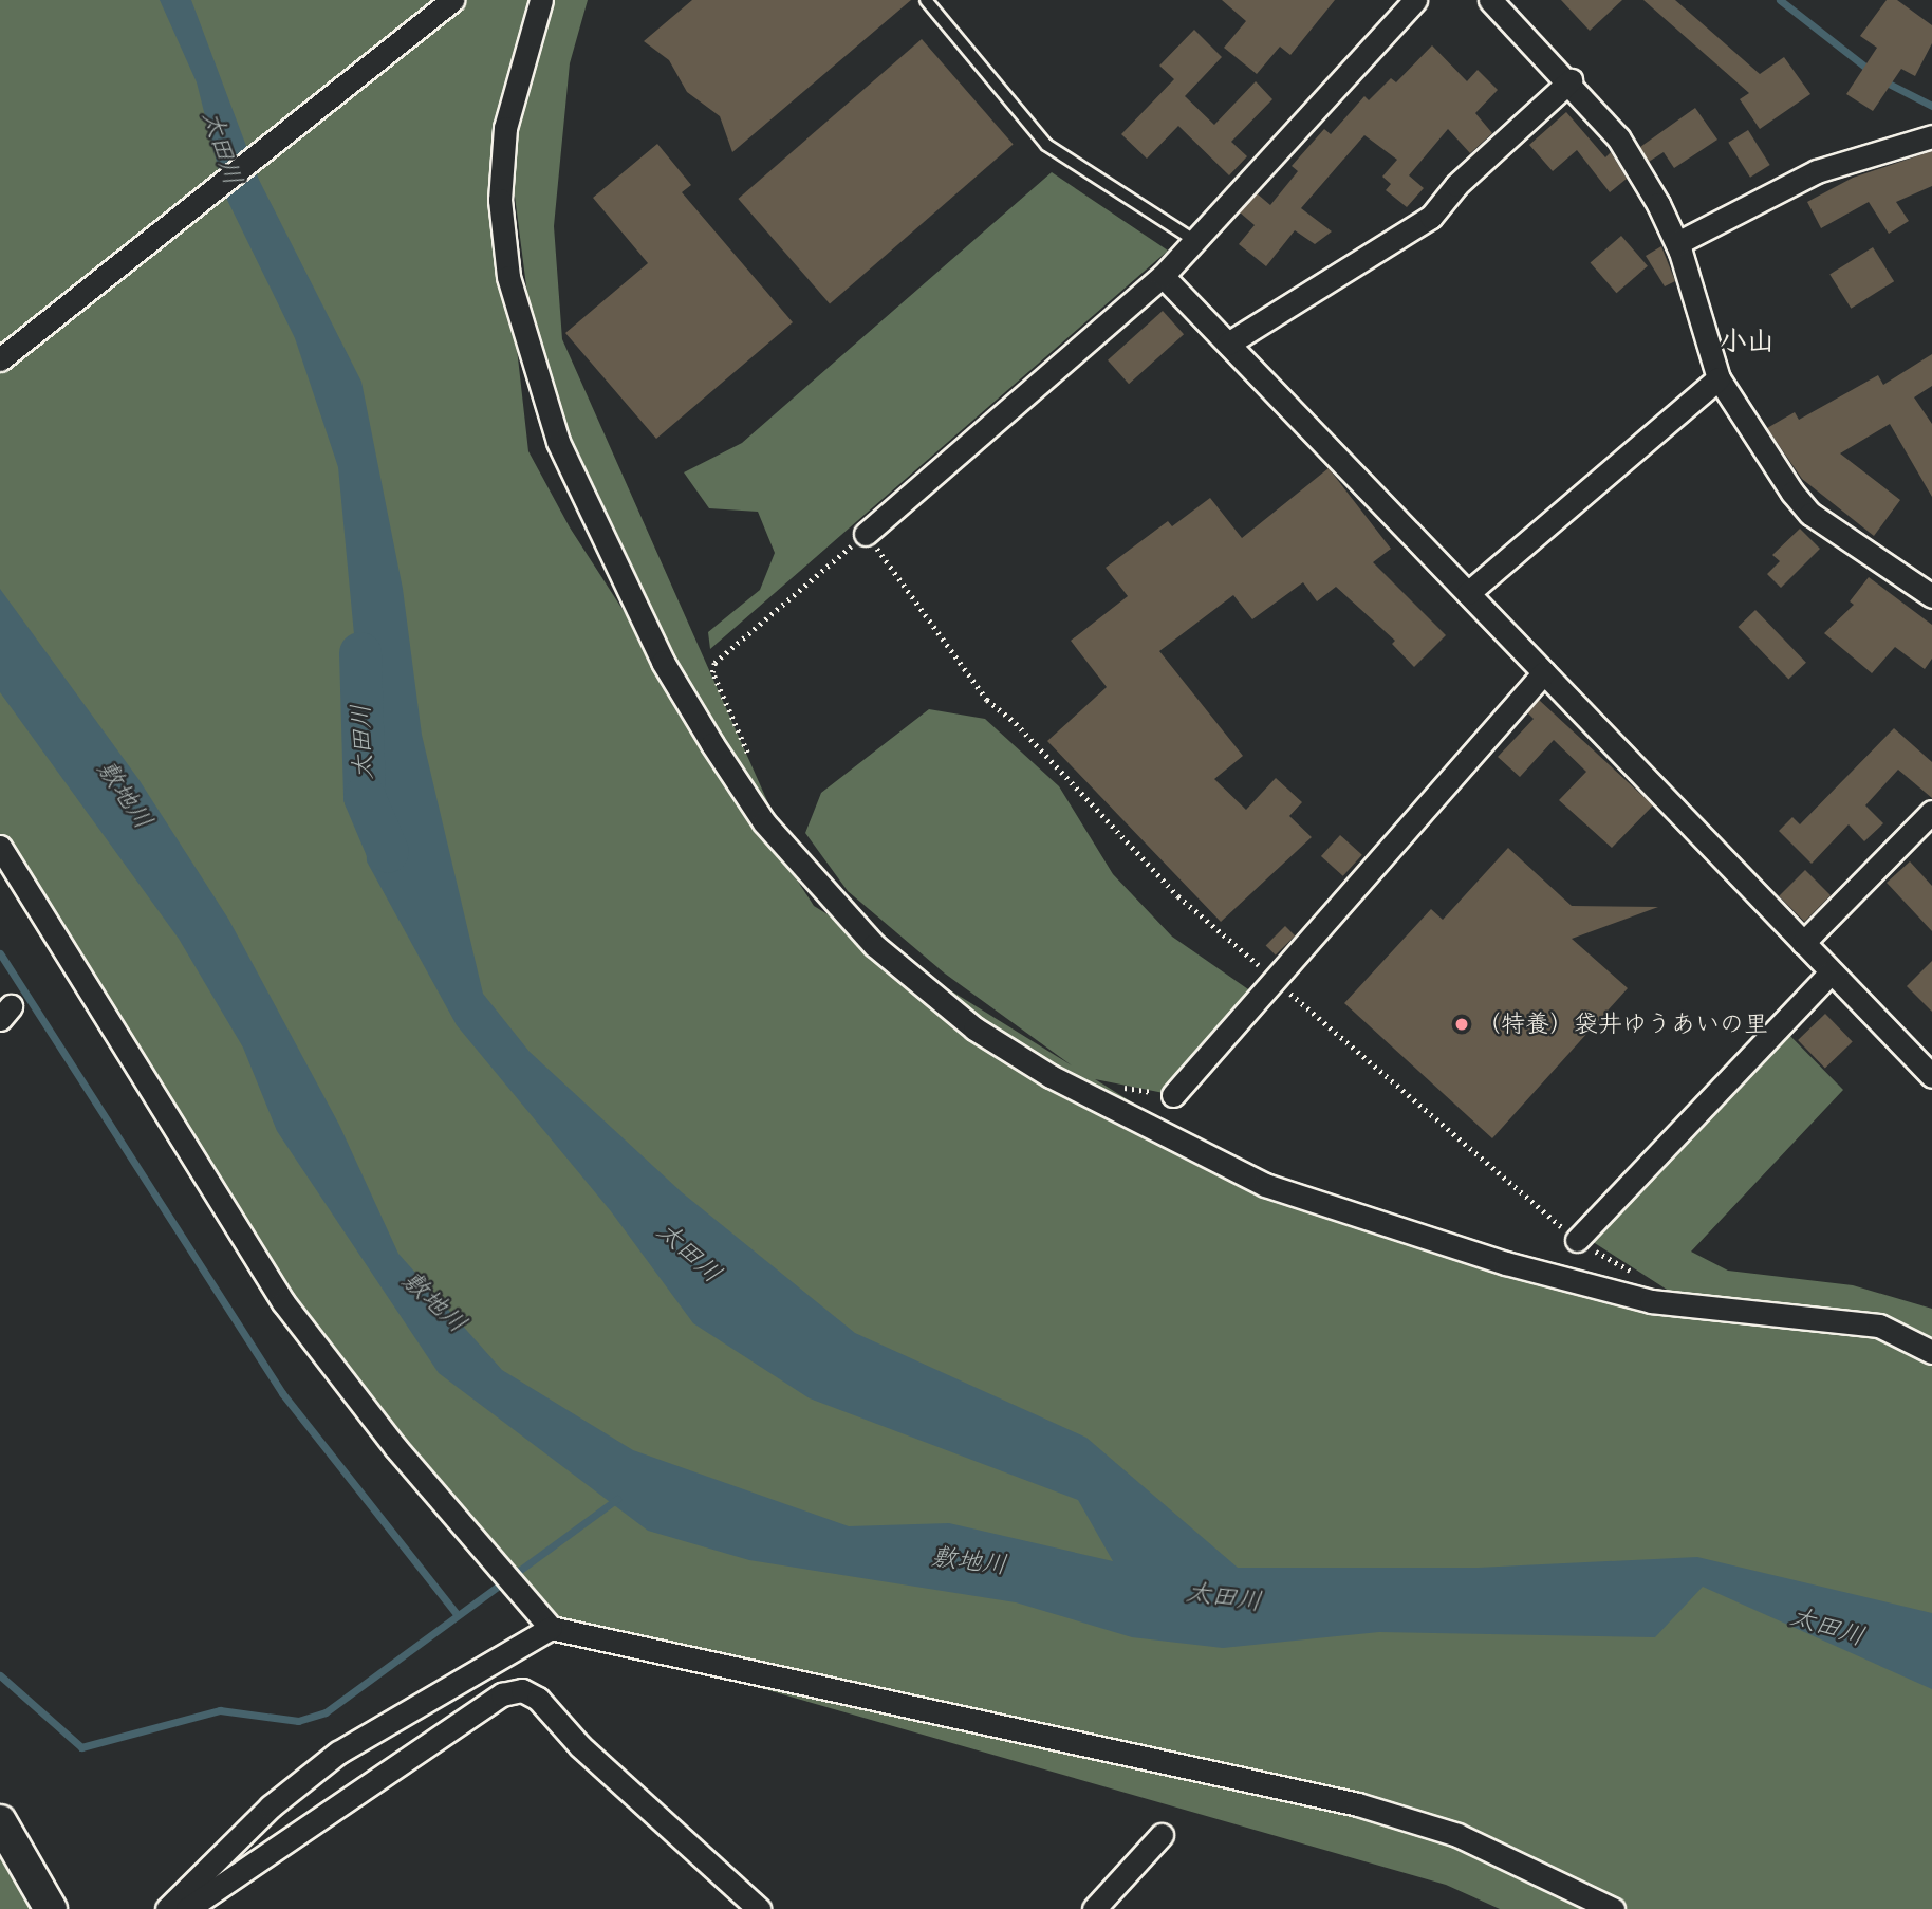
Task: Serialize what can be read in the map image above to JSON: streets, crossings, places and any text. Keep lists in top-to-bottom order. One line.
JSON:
{"districts":["小山"],"water":["太田川","敷地川"],"places":["（特養）袋井ゆうあいの里"]}
